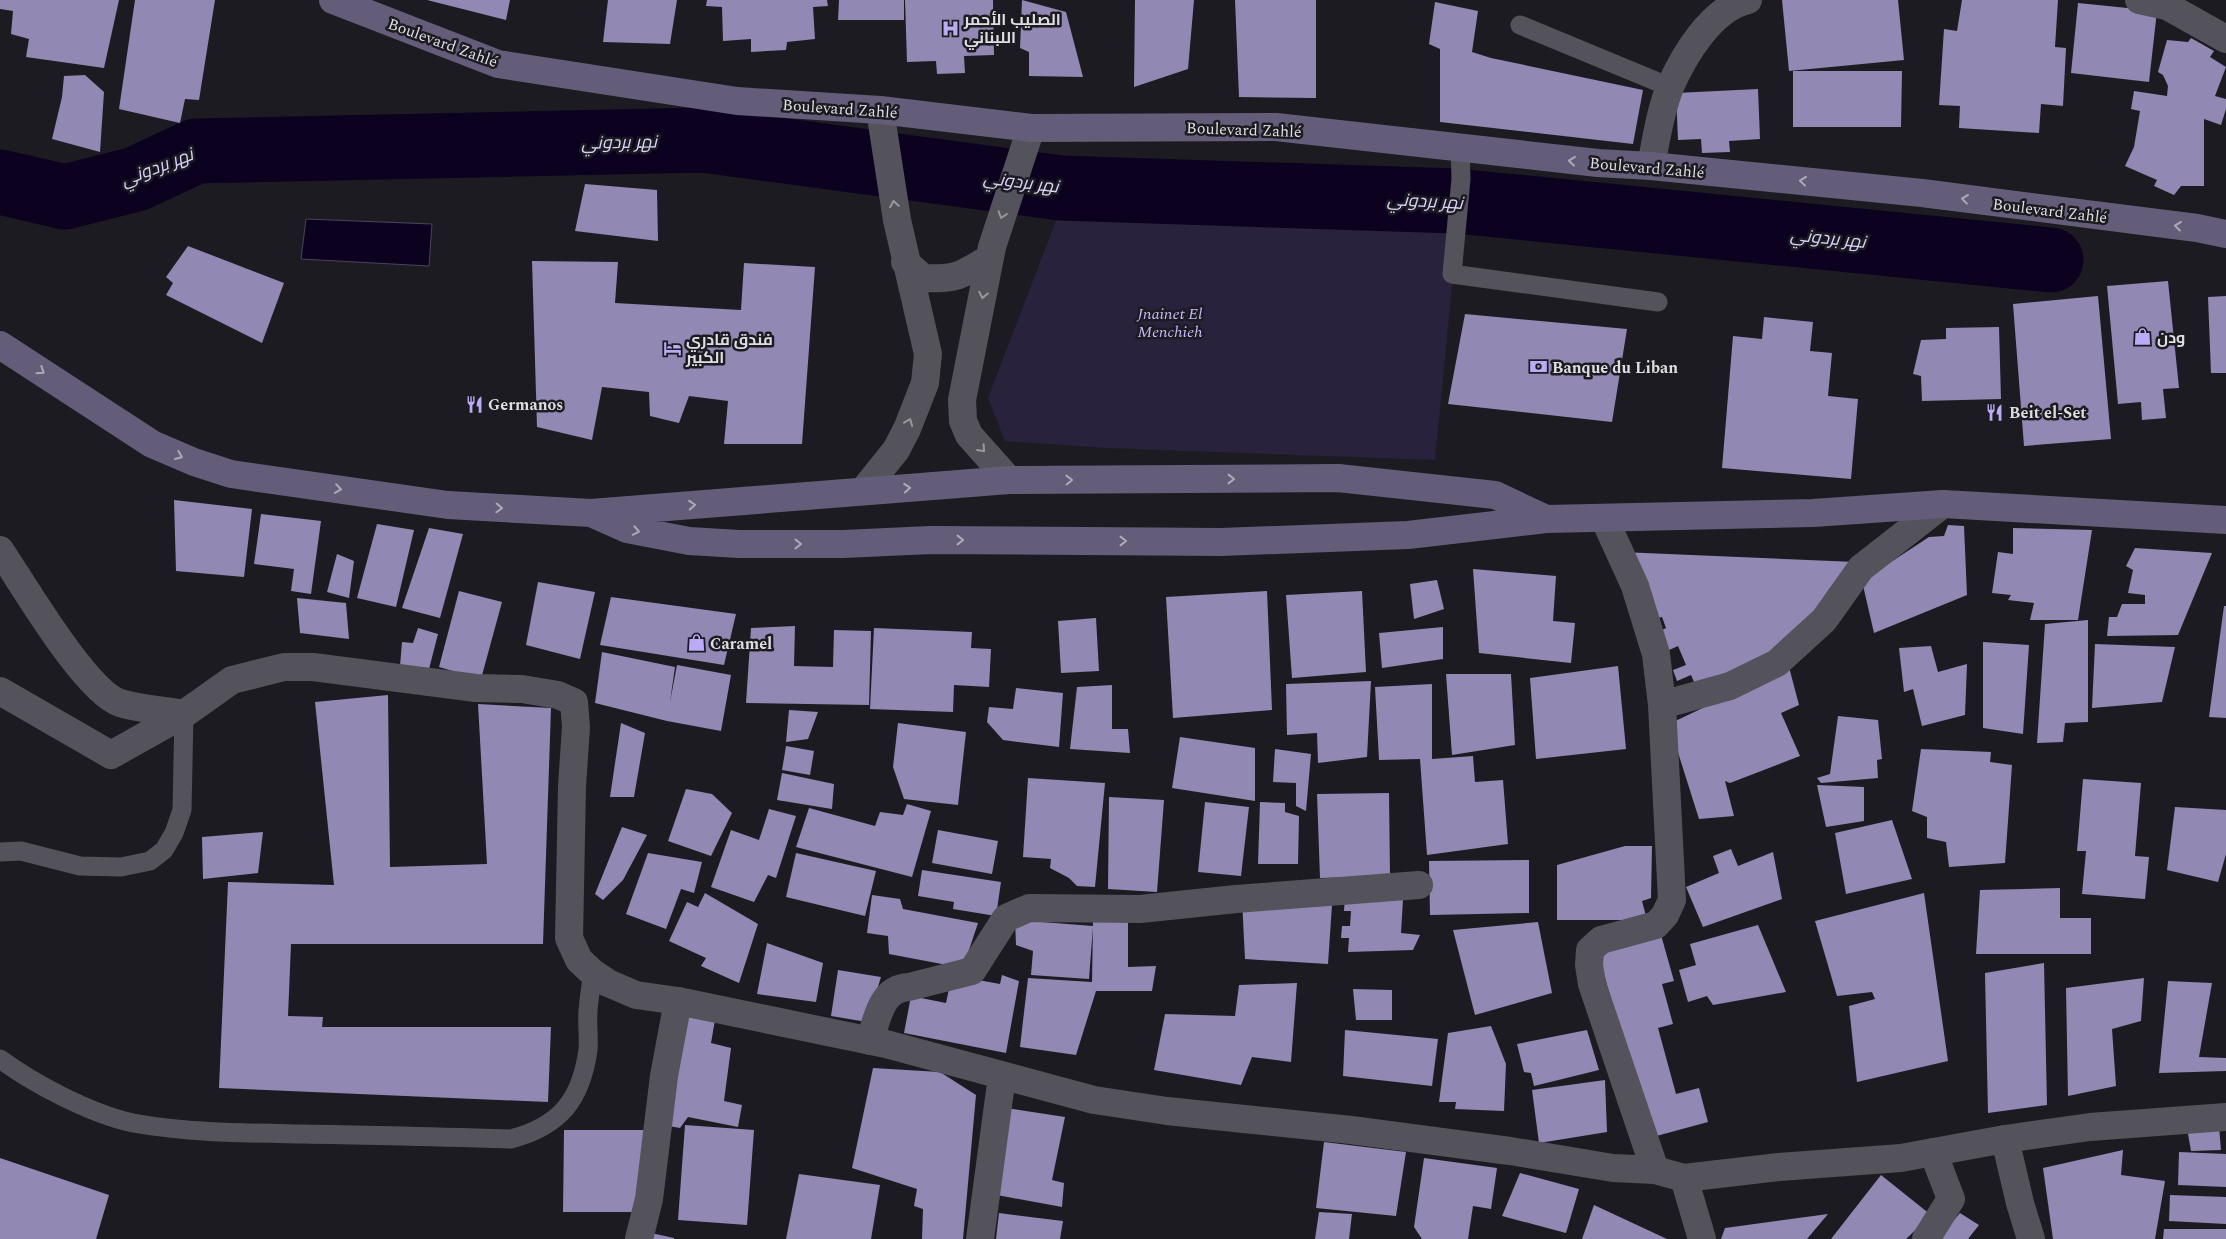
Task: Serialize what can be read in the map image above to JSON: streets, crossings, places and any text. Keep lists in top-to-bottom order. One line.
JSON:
{"streets":{"main road":["Boulevard Zahlé"]},"one_way":["Boulevard Zahlé"],"water":["نهر بردوني"],"parks":["Jnainet El Menchieh"],"places":{"hospital":["الصليب الأحمر اللبناني"],"shop":["ودن","Caramel"],"hotel":["فندق قادري الكبير"],"bank":["Banque du Liban"],"restaurant":["Germanos","Beit el-Set"]}}
